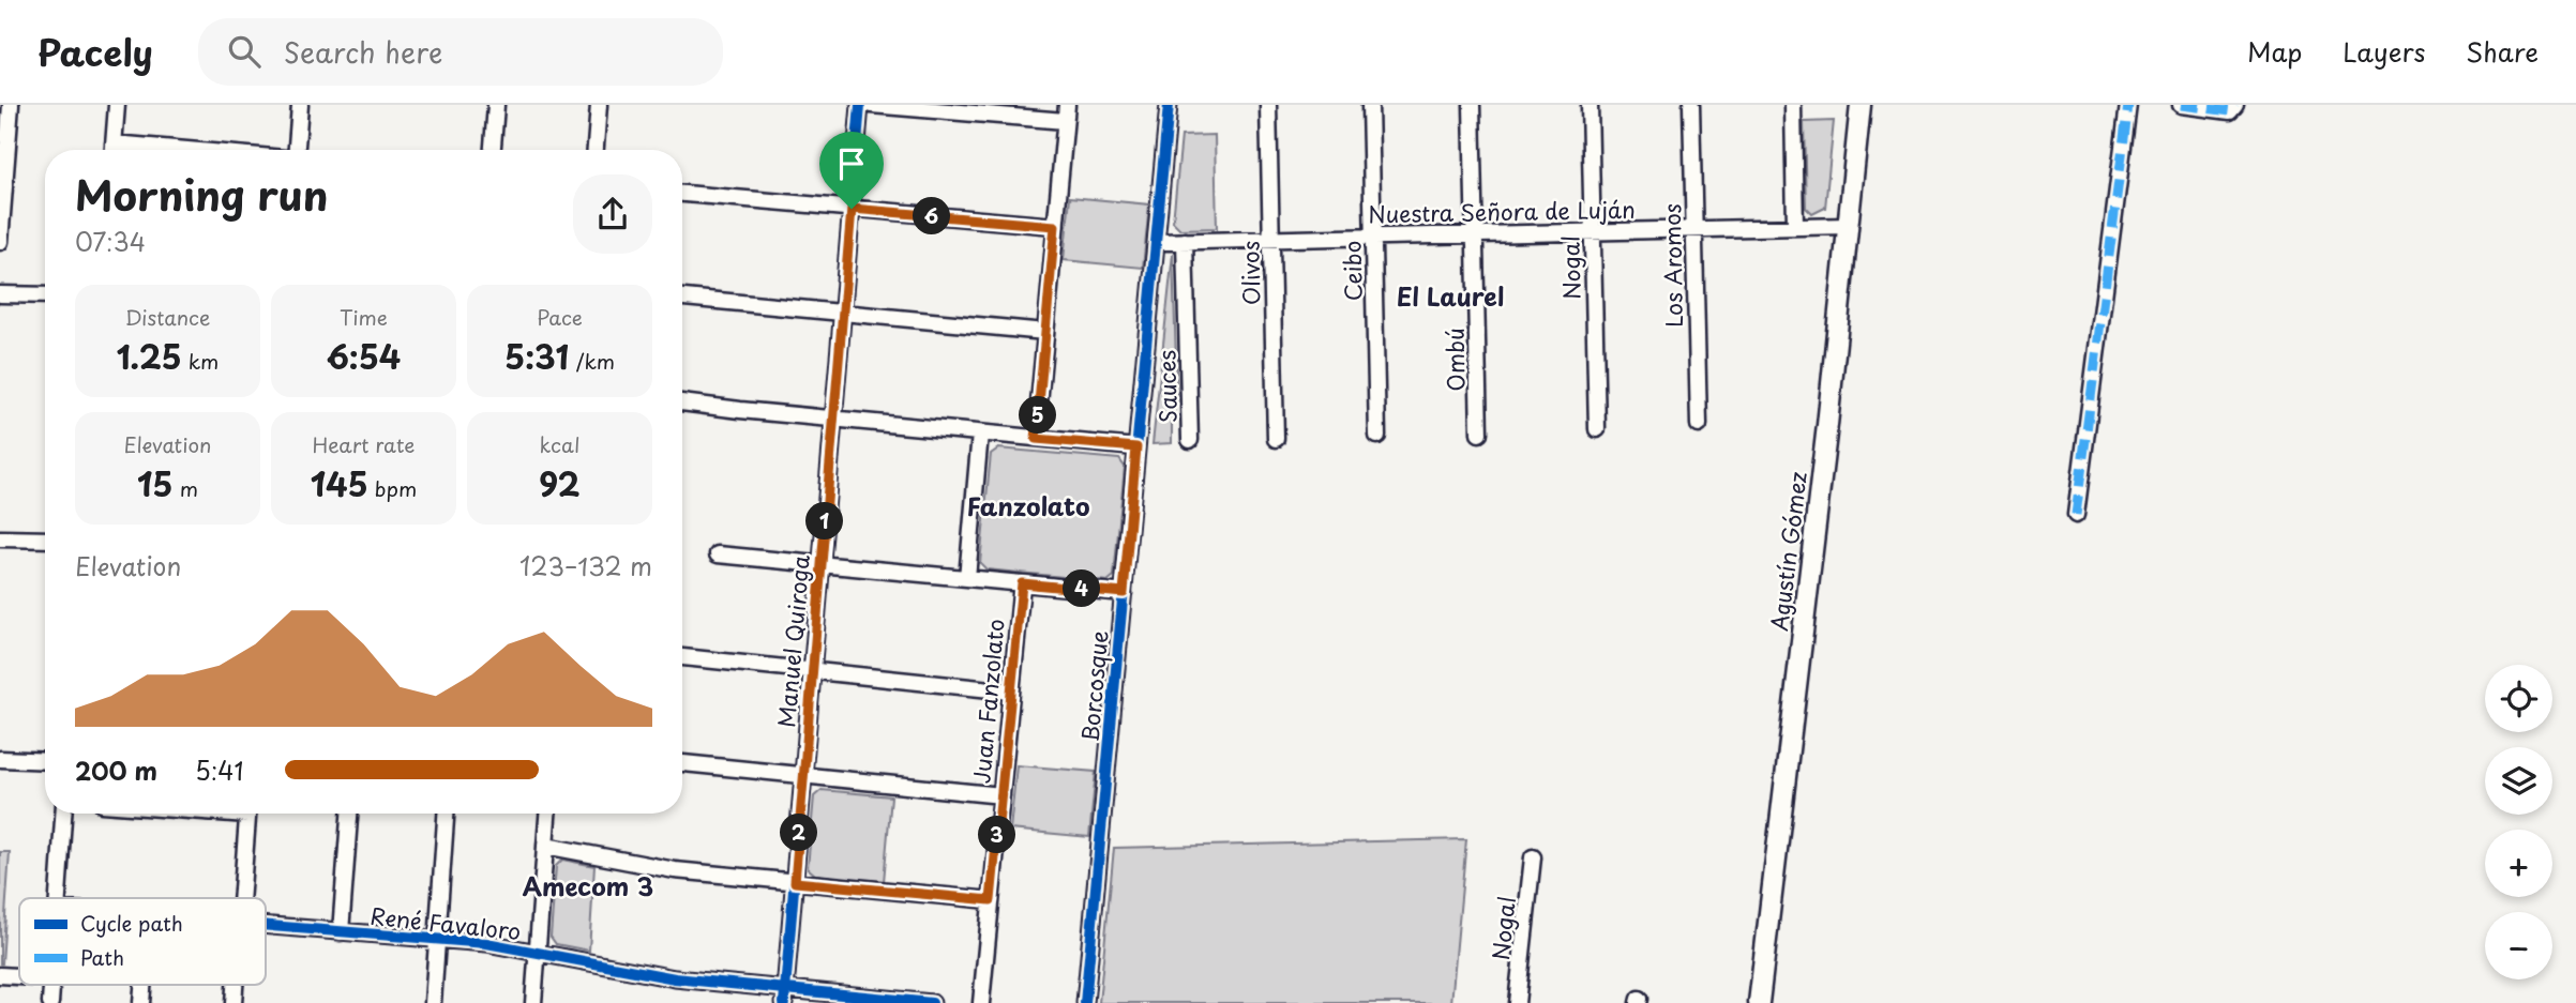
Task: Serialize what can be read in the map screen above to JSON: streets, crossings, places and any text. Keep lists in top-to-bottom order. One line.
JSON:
{"streets":{"main road":["Agustín Gómez"],"street":["Nuestra Señora de Luján","Los Aromos","Nogal","Ceibo","Olivos","Ombú","Sauces","Manuel Quiroga","Borcosque","Juan Fanzolato","René Favaloro"]},"crossings":[["Nuestra Señora de Luján","Los Aromos"],["Nuestra Señora de Luján","Nogal"],["Nuestra Señora de Luján","Ceibo"],["Nuestra Señora de Luján","Olivos"],["Nuestra Señora de Luján","Ombú"],["Nuestra Señora de Luján","Sauces"],["Nuestra Señora de Luján","Agustín Gómez"],["Nuestra Señora de Luján","Borcosque"],["Manuel Quiroga","René Favaloro"]],"districts":["El Laurel","Fanzolato","Amecom 3"],"legend":["Cycle path","Path"],"page":{"header":"Pacely","search":"Search here","nav":["Map","Layers","Share"],"heading":["Morning run","07:34"],"pins":["6","5","1","4","2","3"],"stats":[["Distance","1.25 km"],["Time","6:54"],["Pace","5:31 /km"],["Elevation","15 m"],["Heart rate","145 bpm"],["kcal","92"]],"chart":["Elevation","123–132 m"],"map_buttons":["+","−"],"list":[{"name":"200 m","note":"5:41"}]}}
